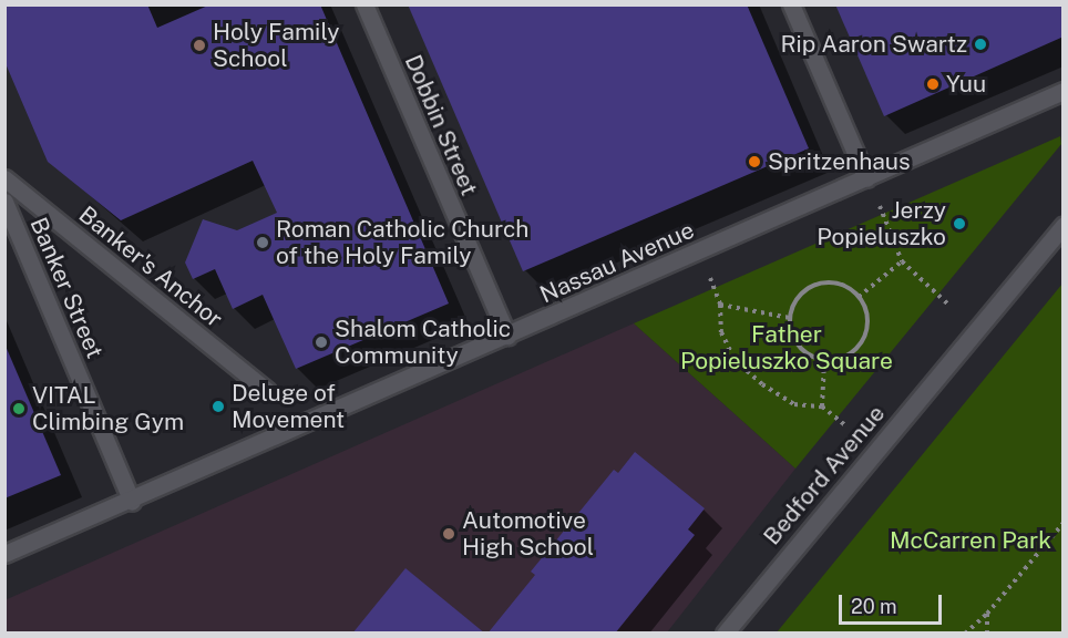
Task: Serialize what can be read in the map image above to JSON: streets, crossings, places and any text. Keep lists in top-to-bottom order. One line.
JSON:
{"streets":{"street":["Dobbin Street","Nassau Avenue","Banker's Anchor","Banker Street","Bedford Avenue"]},"crossings":[["Dobbin Street","Nassau Avenue"],["Nassau Avenue","Banker Street"]],"parks":["Father Popieluszko Square","McCarren Park"],"places":["Rip Aaron Swartz","Holy Family School","Yuu","Spritzenhaus","Jerzy Popieluszko","Roman Catholic Church of the Holy Family","Shalom Catholic Community","Deluge of Movement","VITAL Climbing Gym","Automotive High School"],"scale_bar":"20 m"}
